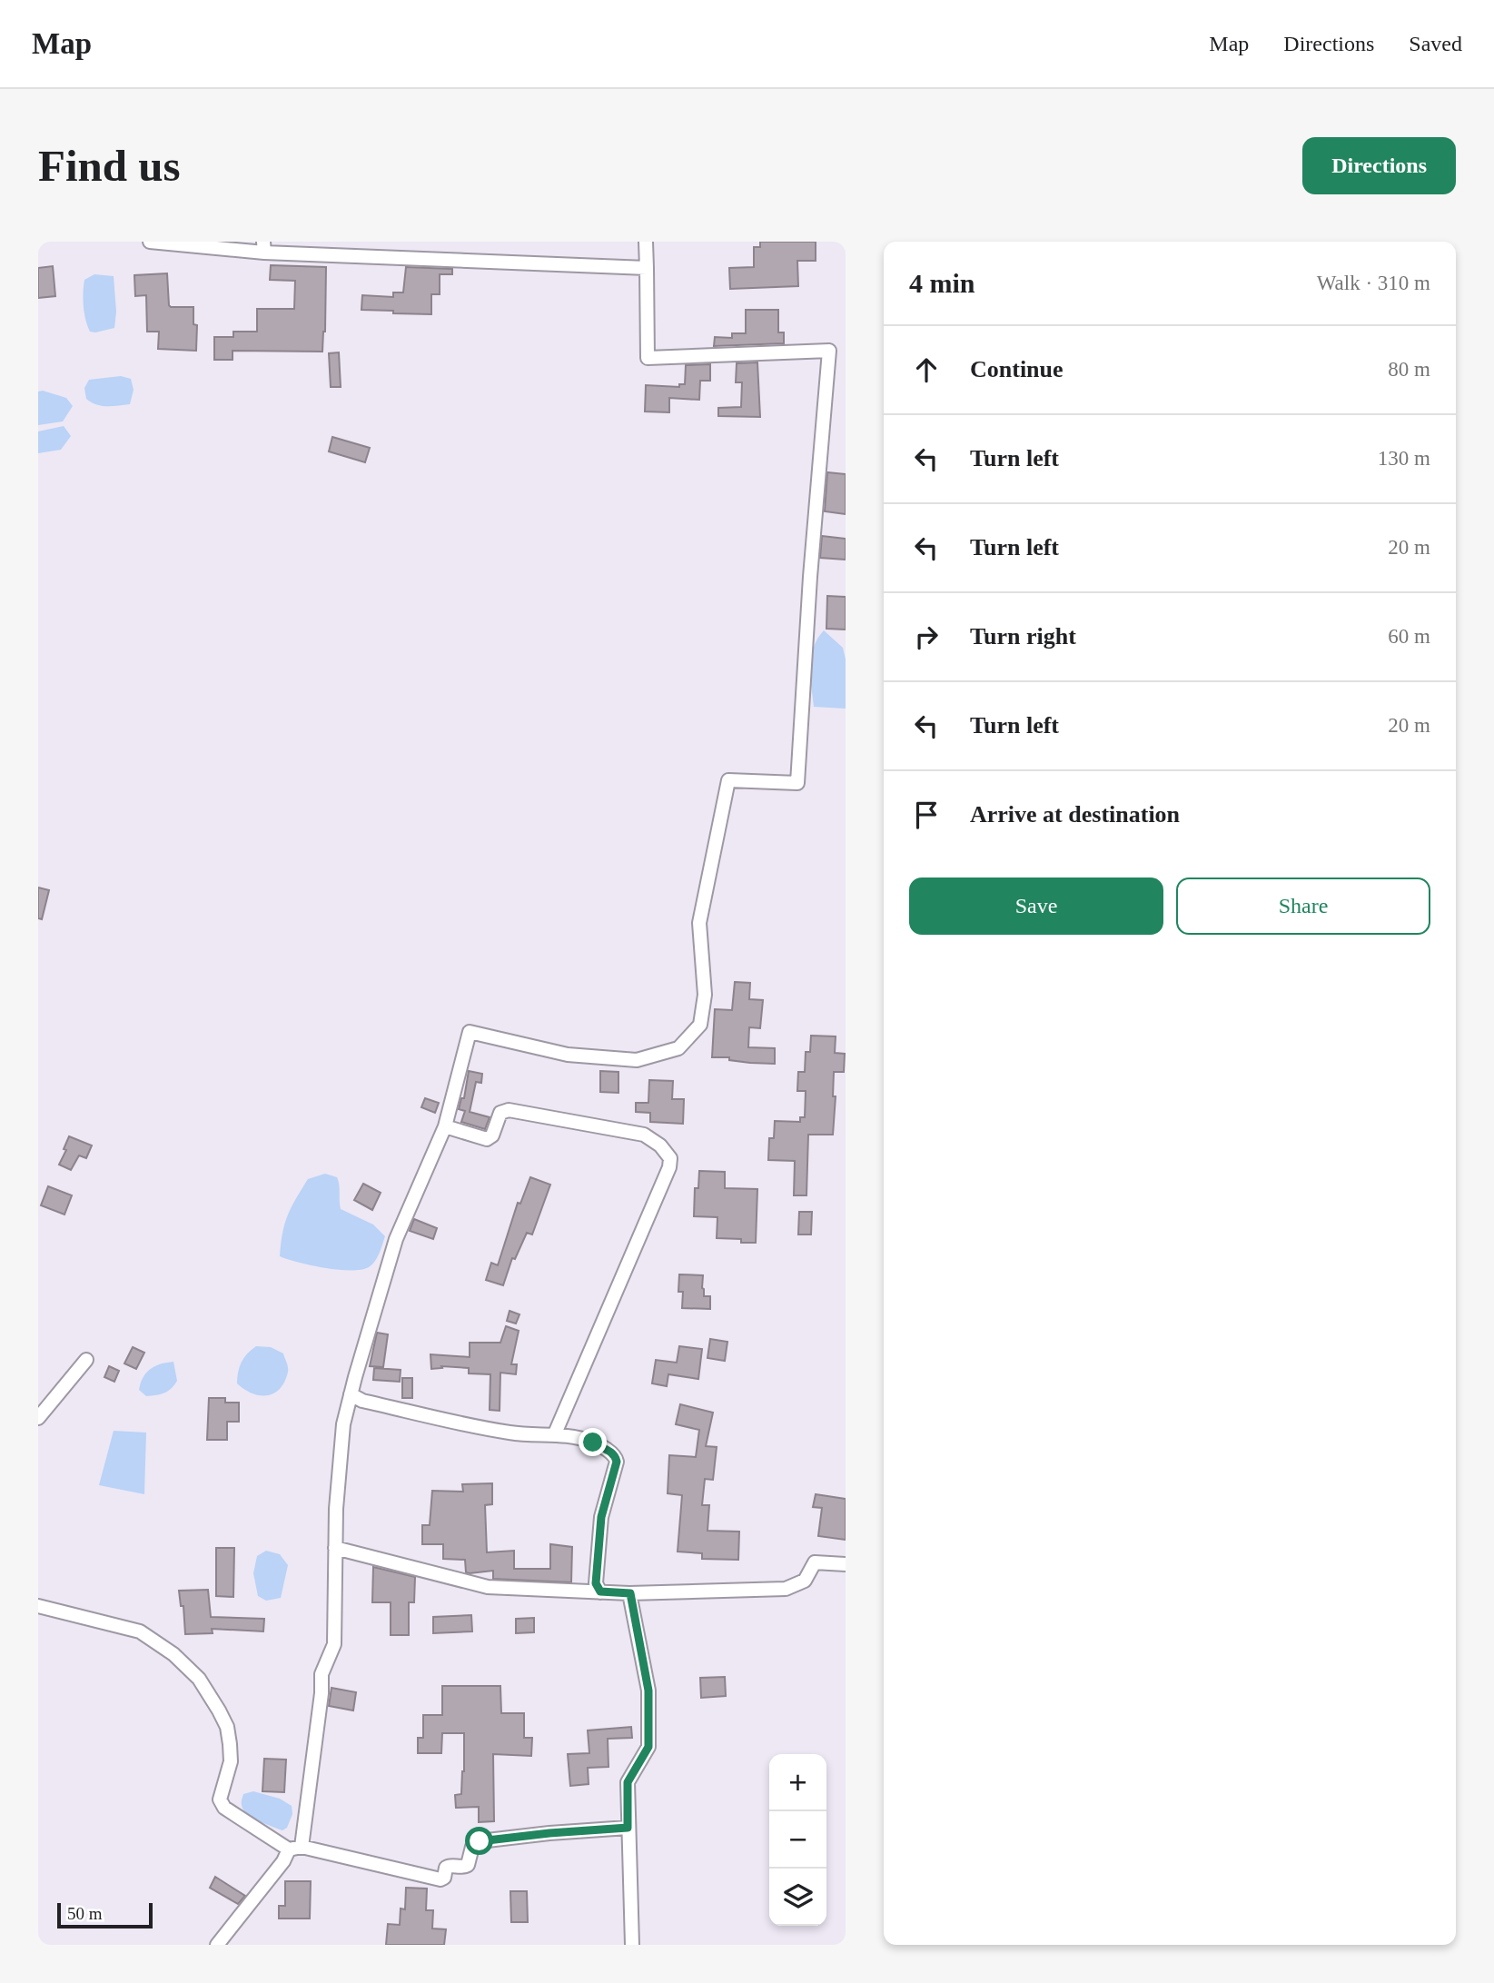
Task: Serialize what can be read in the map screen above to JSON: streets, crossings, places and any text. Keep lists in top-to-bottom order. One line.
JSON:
{"scale_bar":"50 m","page":{"header":"Map","nav":["Map","Directions","Saved"],"buttons":["Directions",["Save","Share"]],"title":"Find us","heading":["4 min","Walk · 310 m"],"list":[["Continue","80 m"],["Turn left","130 m"],["Turn left","20 m"],["Turn right","60 m"],["Turn left","20 m"],"Arrive at destination"],"map_buttons":["+","−"],"scale":"50 m"}}
